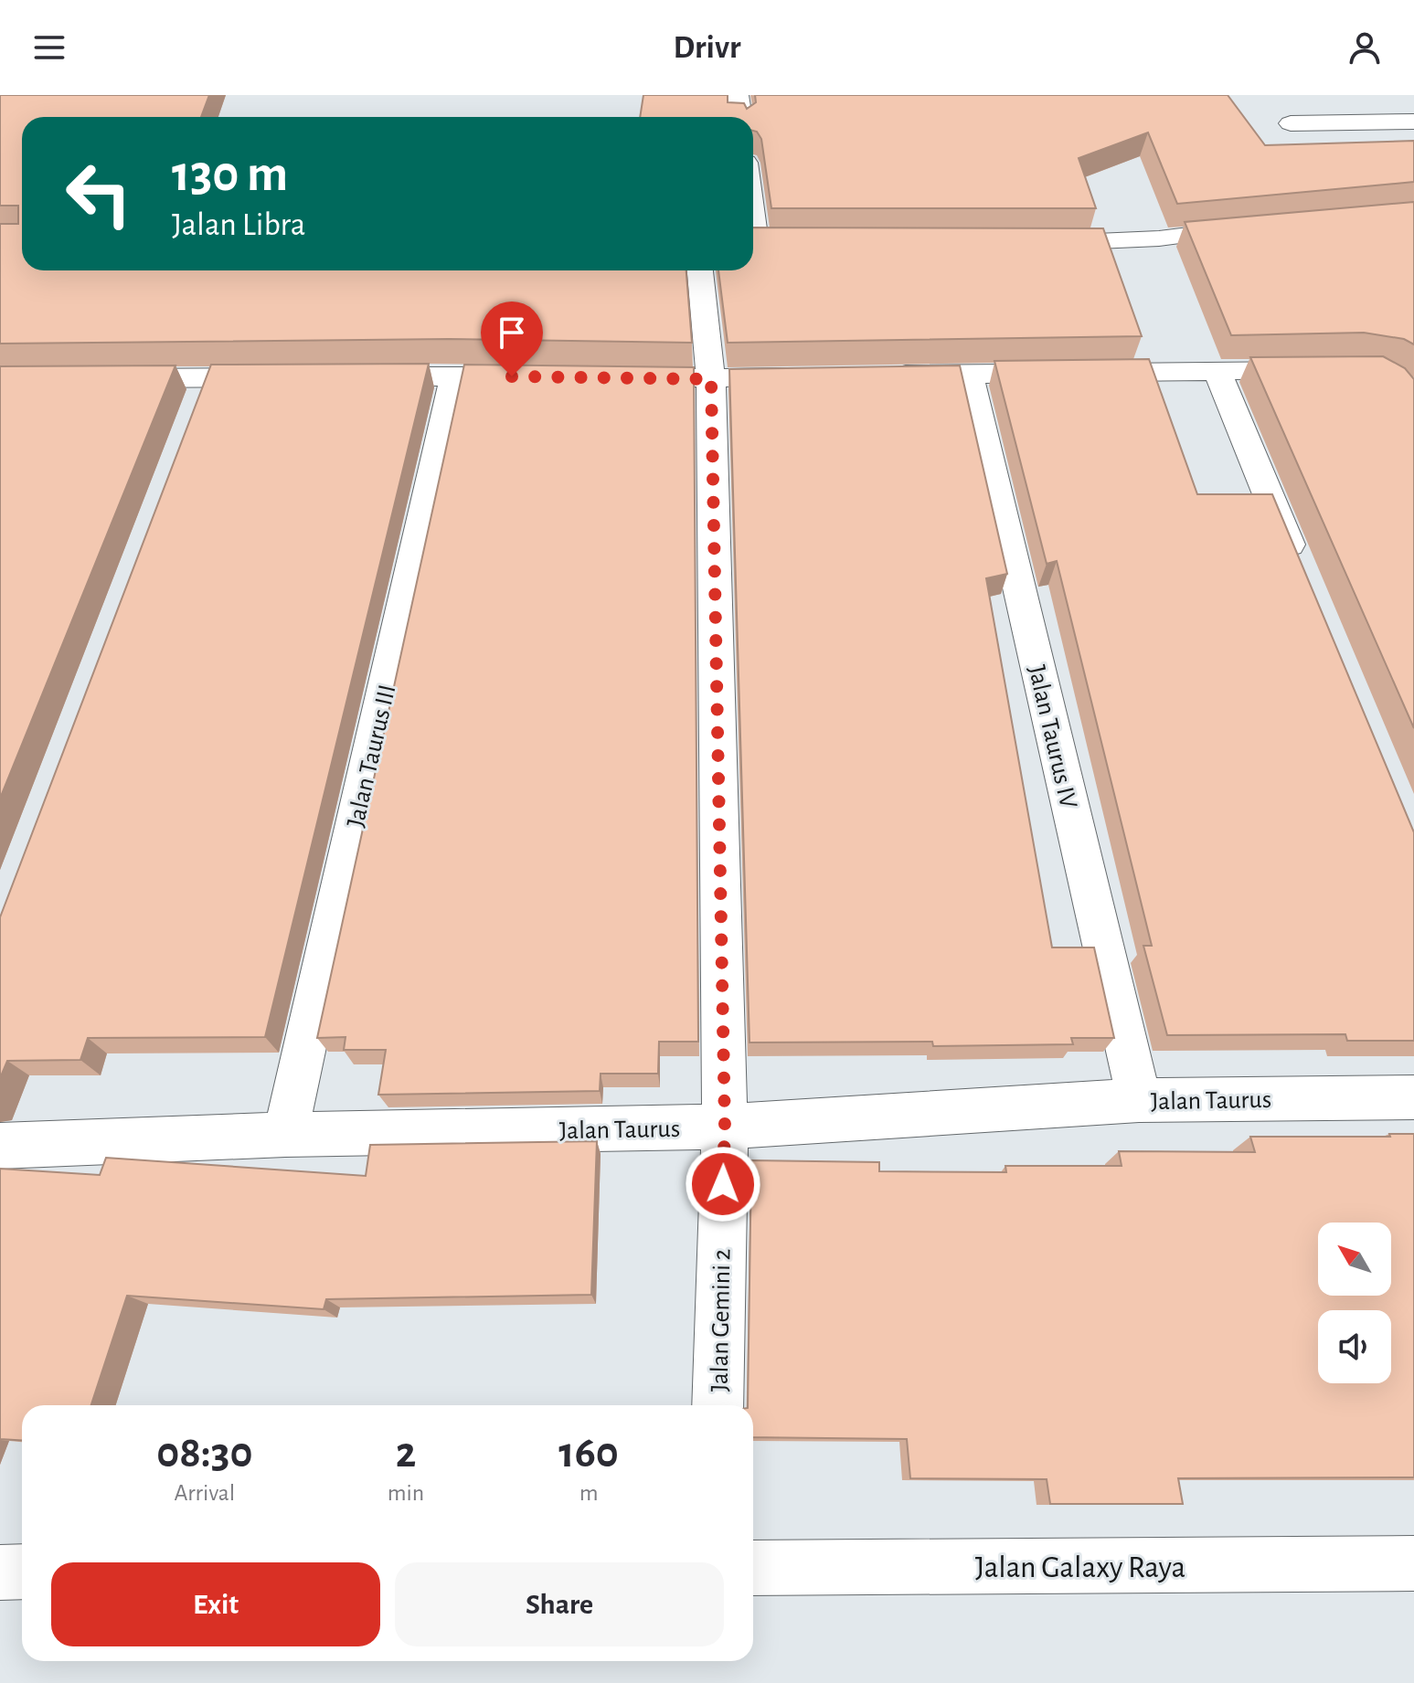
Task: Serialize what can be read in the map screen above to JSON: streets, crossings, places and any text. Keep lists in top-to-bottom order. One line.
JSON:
{"streets":{"street":["Jalan Taurus IV","Jalan Taurus III","Jalan Taurus","Jalan Gemini 2","Jalan Galaxy Raya"]},"crossings":[["Jalan Taurus IV","Jalan Taurus"],["Jalan Taurus III","Jalan Taurus"],["Jalan Taurus","Jalan Gemini 2"]],"north":"top left","page":{"header":"Drivr","turn":["130 m","Jalan Libra"],"eta":["08:30","Arrival","2","min","160","m"],"buttons":["Exit","Share"]}}
